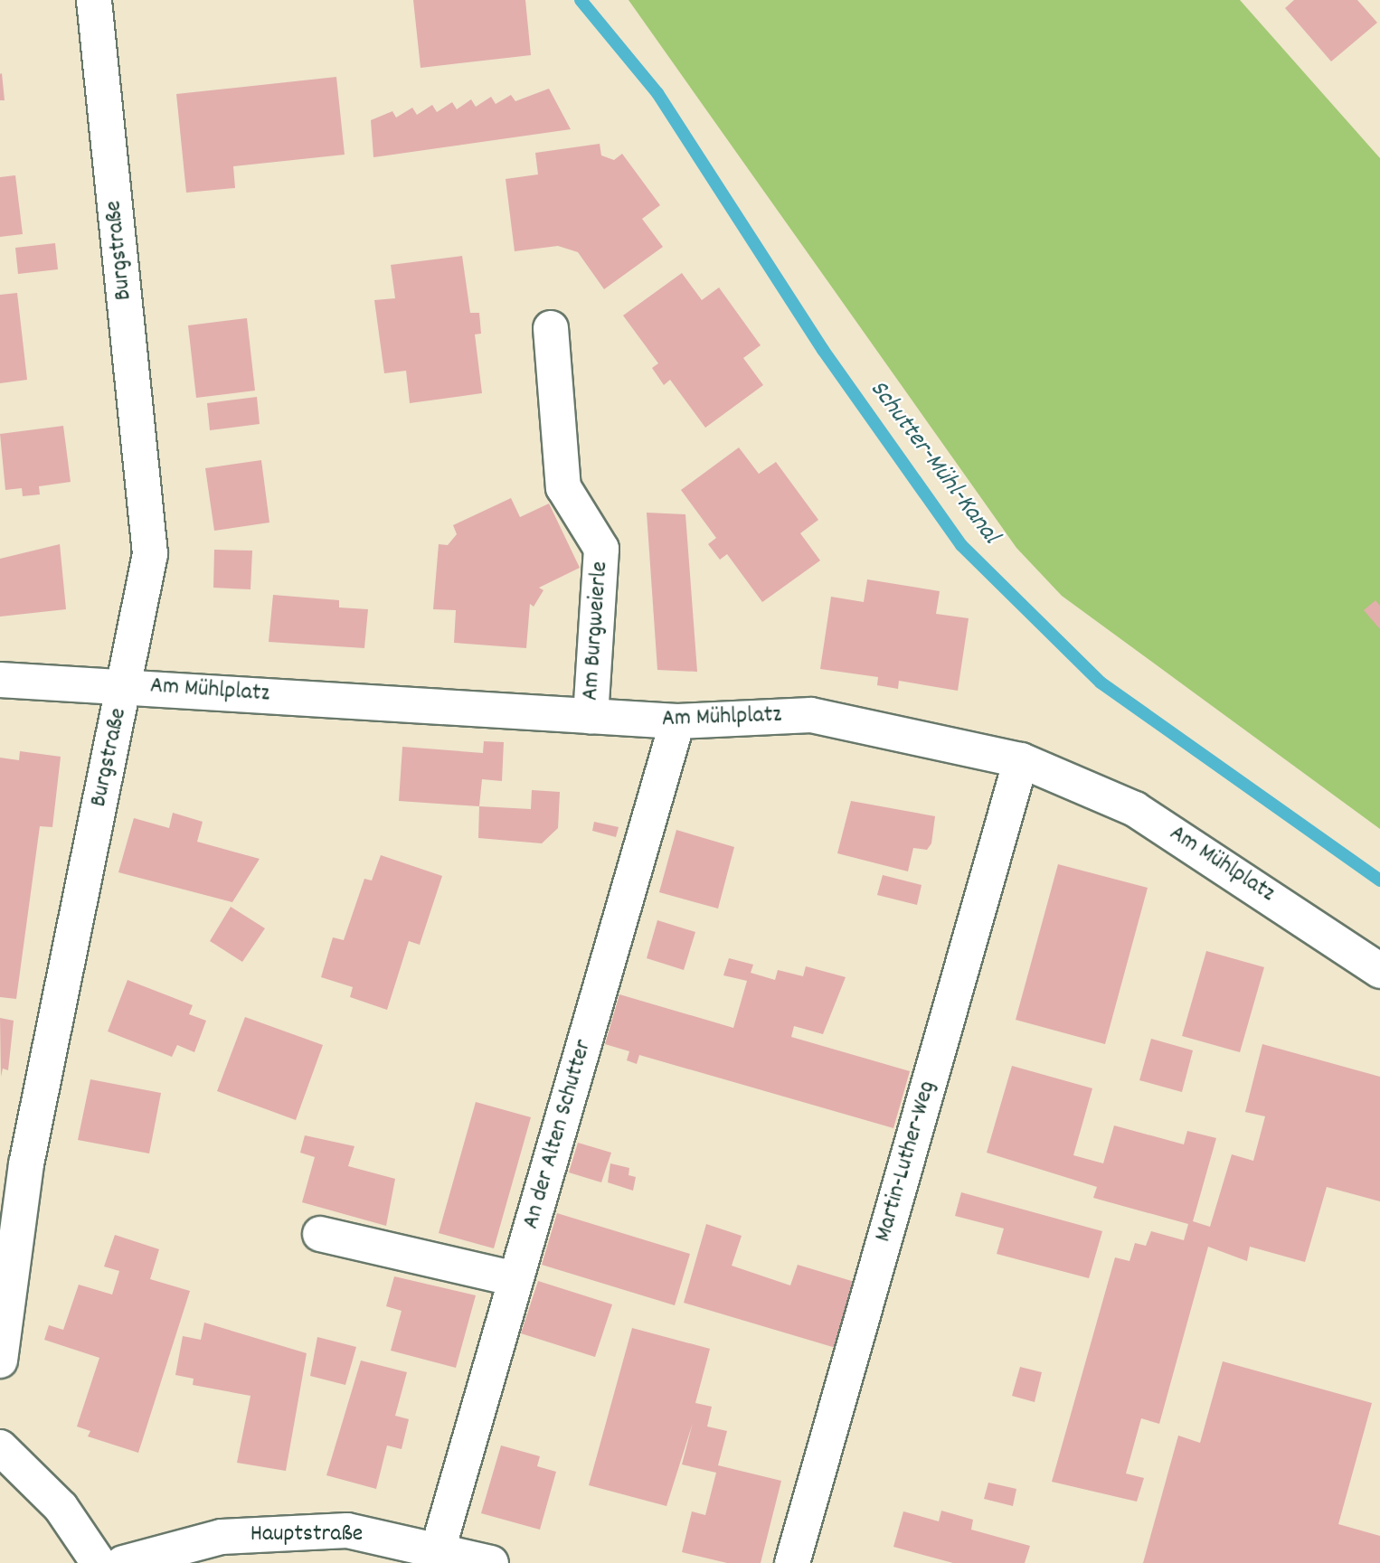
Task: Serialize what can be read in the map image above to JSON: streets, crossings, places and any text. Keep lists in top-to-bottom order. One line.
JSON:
{"streets":{"street":["Burgstraße","Am Burgweierle","Am Mühlplatz","An der Alten Schutter","Martin-Luther-Weg","Hauptstraße"]},"crossings":[["Burgstraße","Am Mühlplatz"],["Am Burgweierle","Am Mühlplatz"],["Am Mühlplatz","An der Alten Schutter"],["Am Mühlplatz","Martin-Luther-Weg"],["An der Alten Schutter","Hauptstraße"]],"water":["Schutter-Mühl-Kanal"]}
